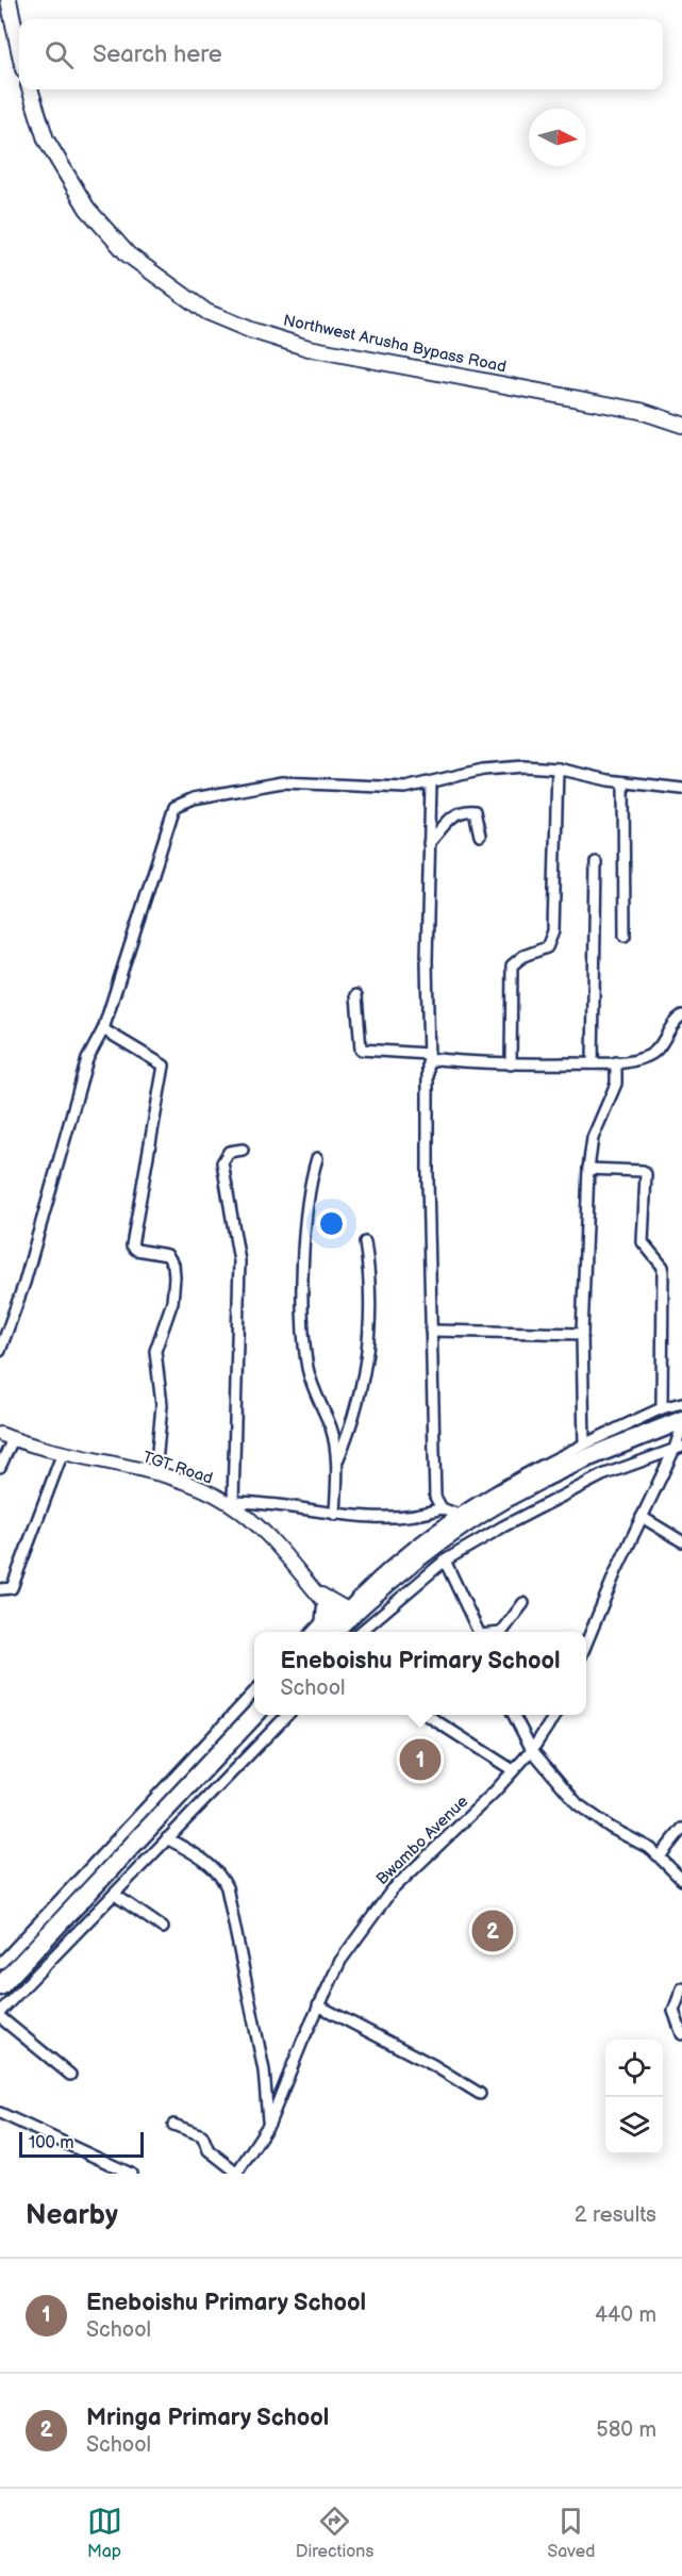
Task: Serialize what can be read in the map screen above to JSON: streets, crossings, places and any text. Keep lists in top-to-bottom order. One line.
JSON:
{"streets":{"main road":["Northwest Arusha Bypass Road"],"street":["TGT Road","Bwambo Avenue"]},"scale_bar":"100 m","north":"right","page":{"search":"Search here","popup":["Eneboishu Primary School","School"],"pins":["1","2"],"scale":"100 m","heading":["Nearby","2 results"],"list":[{"mark":"1","name":"Eneboishu Primary School","note":"School","value":"440 m"},{"mark":"2","name":"Mringa Primary School","note":"School","value":"580 m"}],"nav":["Map","Directions","Saved"]}}
